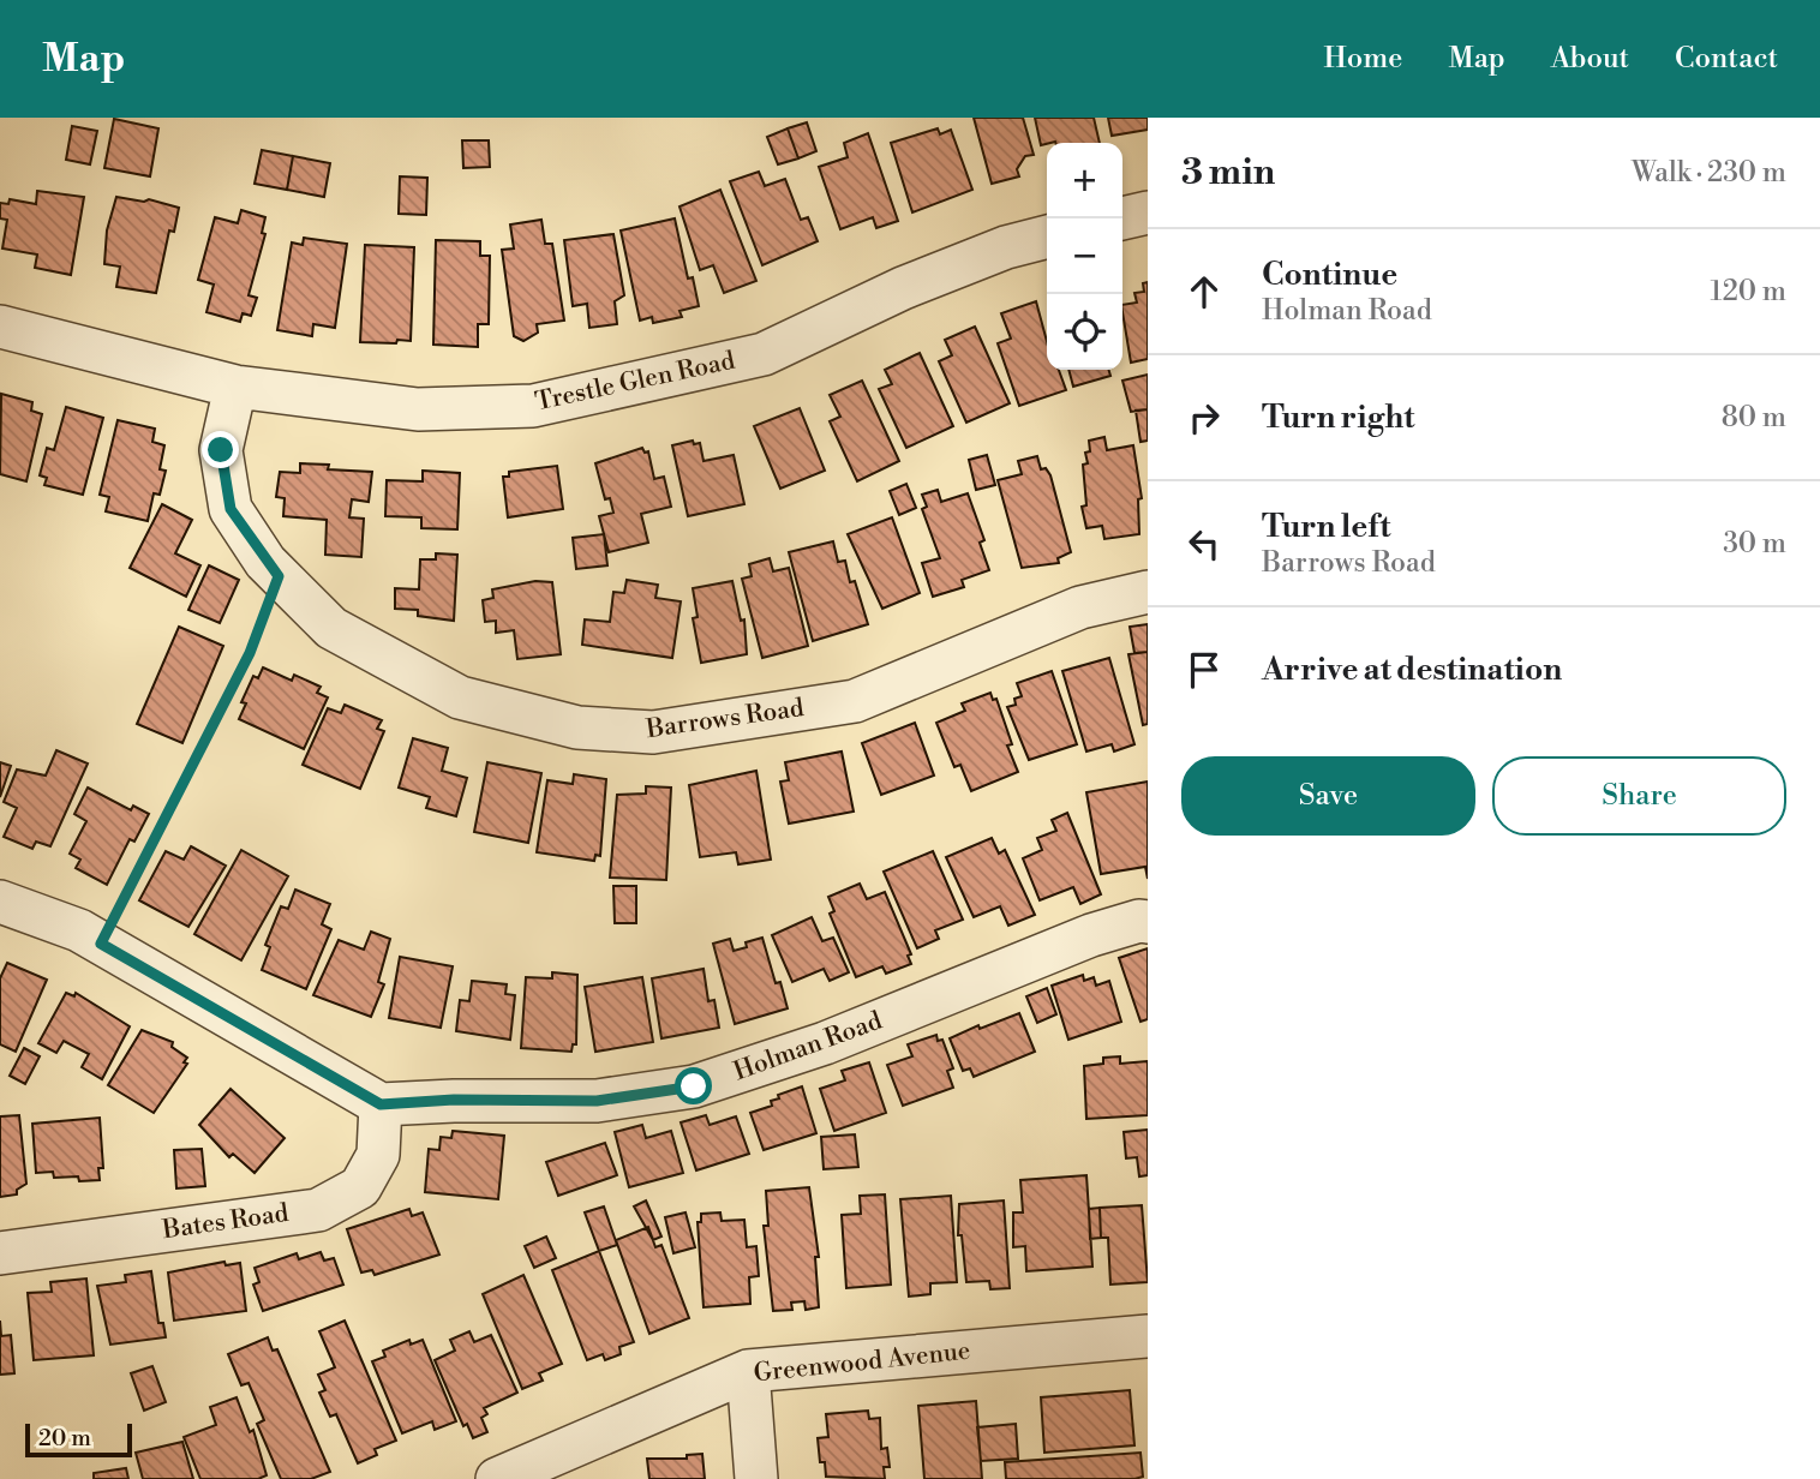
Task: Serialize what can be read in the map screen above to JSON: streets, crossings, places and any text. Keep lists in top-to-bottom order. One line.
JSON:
{"streets":{"street":["Trestle Glen Road","Barrows Road","Holman Road","Bates Road","Greenwood Avenue"]},"crossings":[["Trestle Glen Road","Barrows Road"],["Holman Road","Bates Road"]],"scale_bar":"20 m","page":{"header":"Map","nav":["Home","Map","About","Contact"],"heading":["3 min","Walk · 230 m"],"map_buttons":["+","−"],"list":[["Continue","Holman Road","120 m"],["Turn right","80 m"],["Turn left","Barrows Road","30 m"],"Arrive at destination"],"buttons":["Save","Share"],"scale":"20 m"}}
